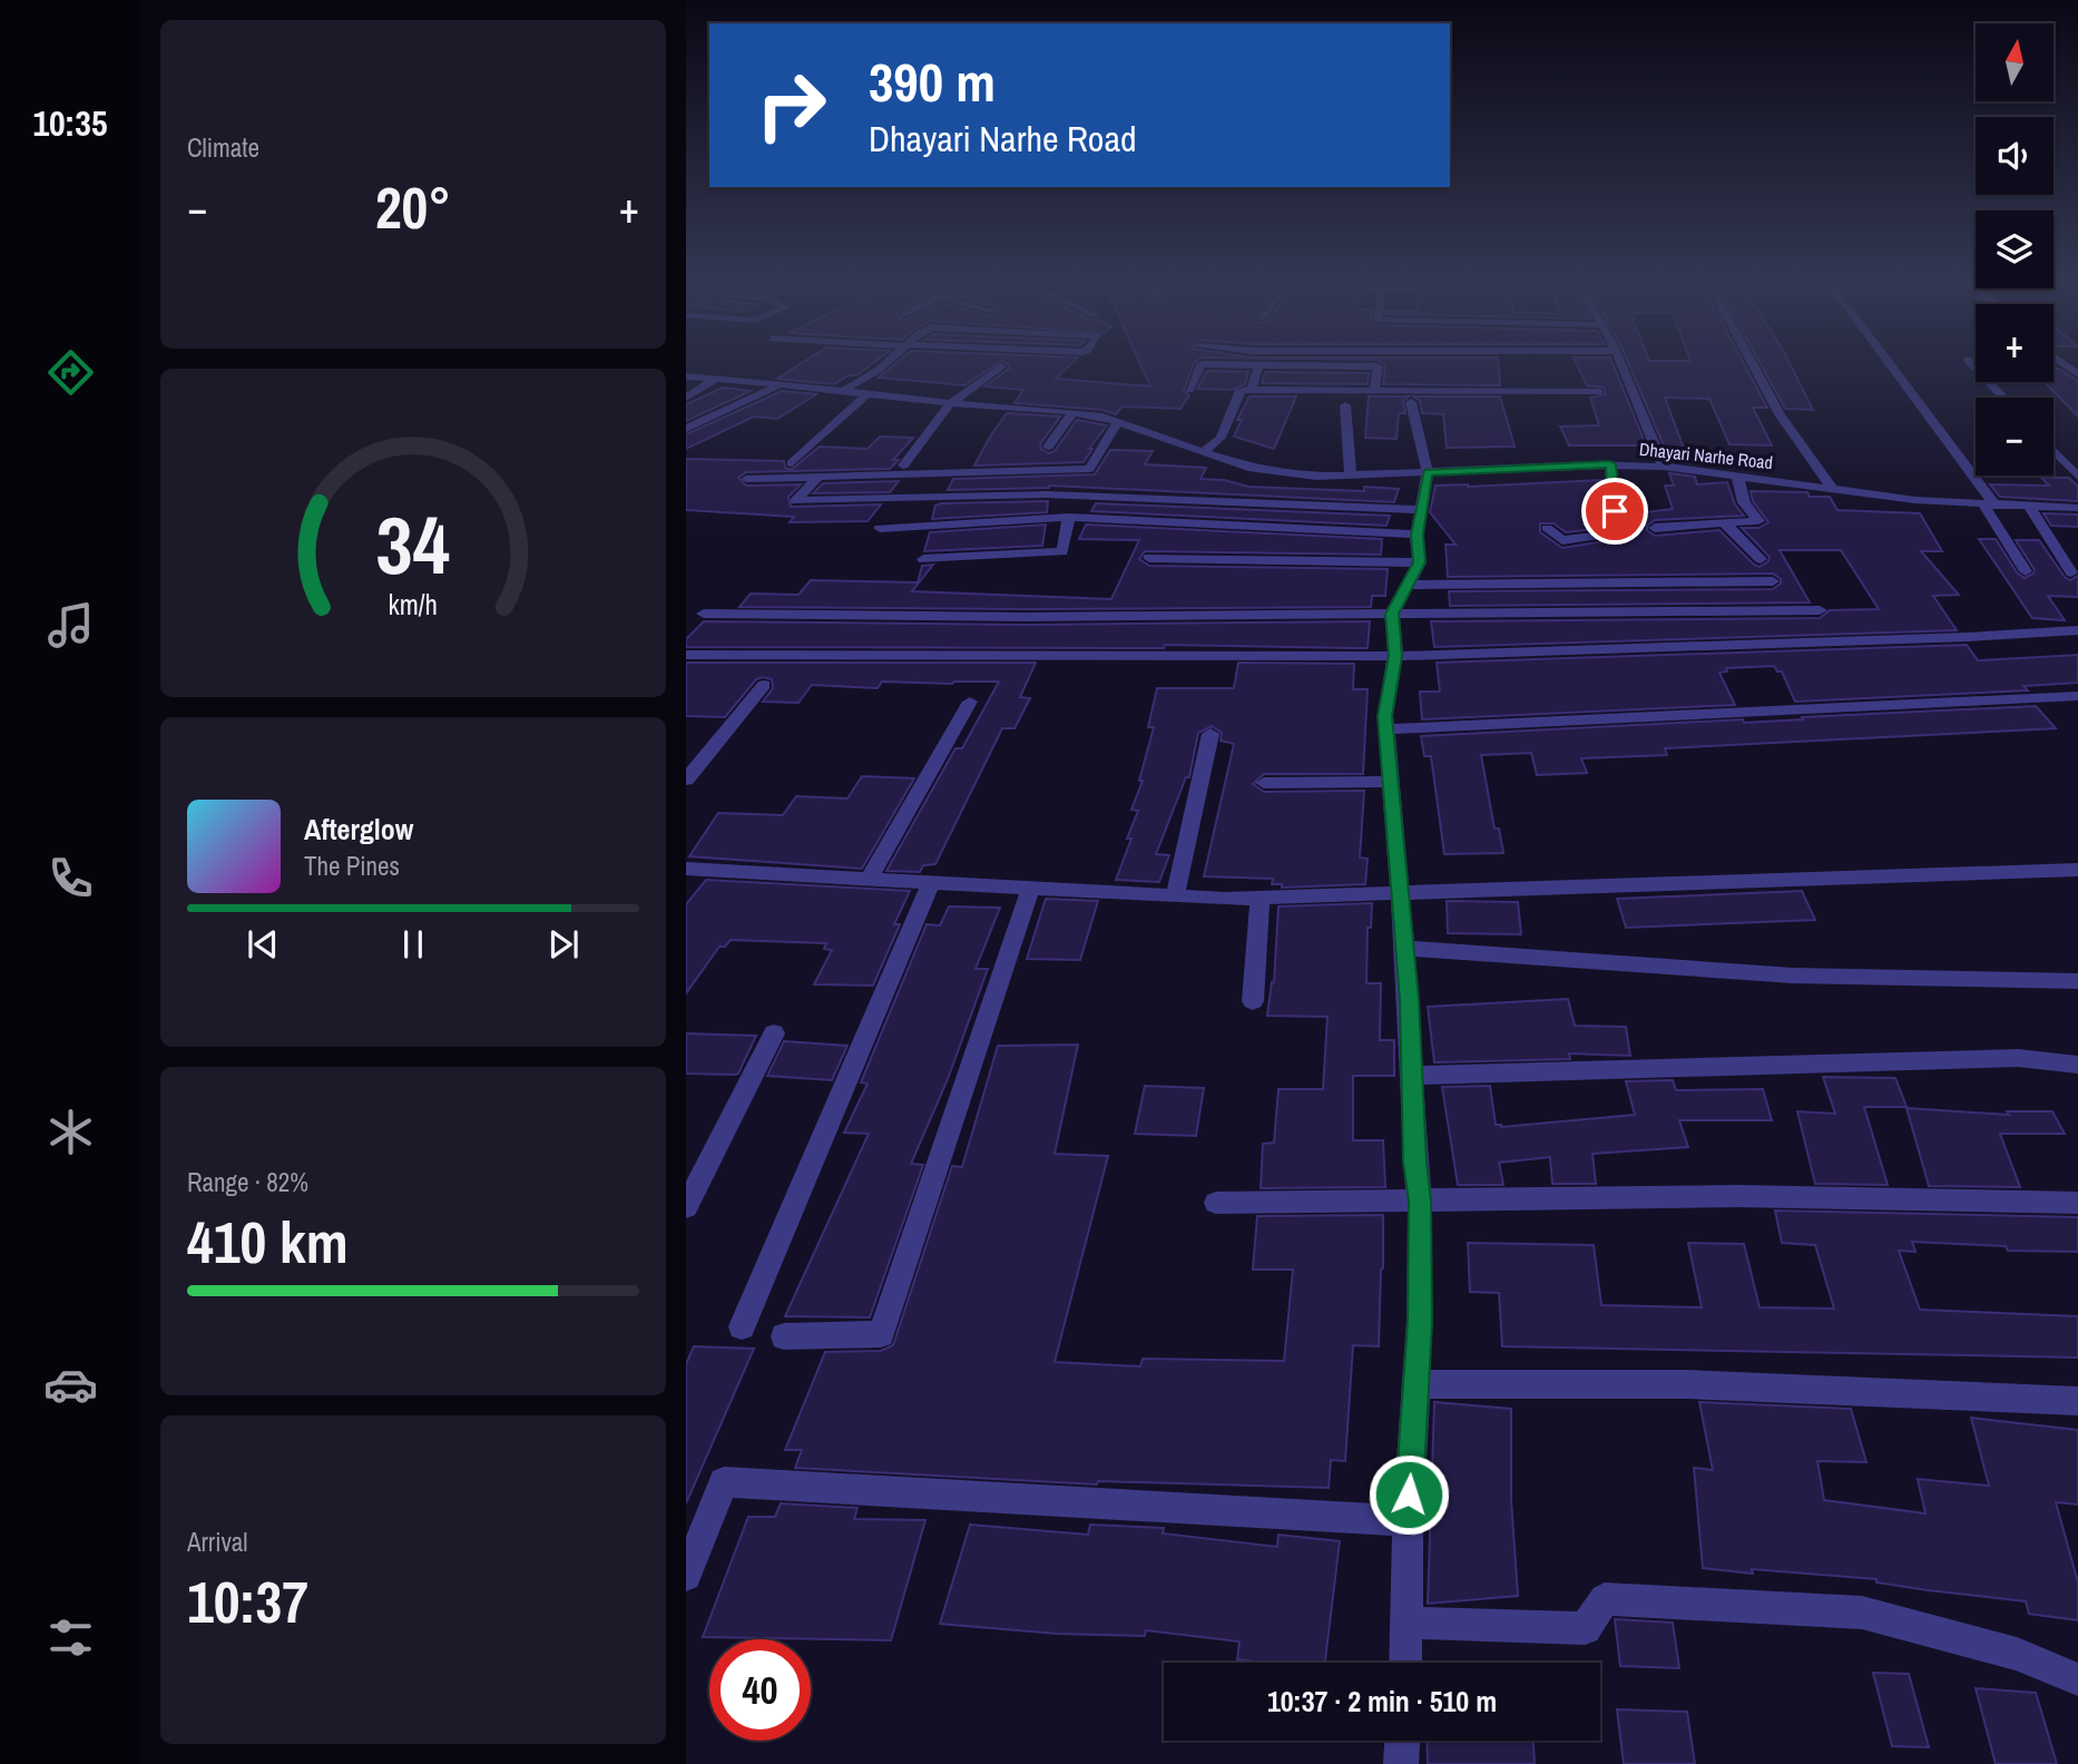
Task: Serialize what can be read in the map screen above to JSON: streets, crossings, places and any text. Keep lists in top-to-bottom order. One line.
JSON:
{"streets":{"street":["Dhayari Narhe Road"]},"north":"top","page":{"tabs":"10:35","tile":["Climate",["Range · 82%","410 km"],["Arrival","10:37"]],"map_buttons":["+","−"],"turn":["390 m","Dhayari Narhe Road"],"heat":["−","20°","+"],"song":["Afterglow","The Pines"],"limit":"40","trip":"10:37 · 2 min · 510 m","gauge":["34","km/h"]}}
